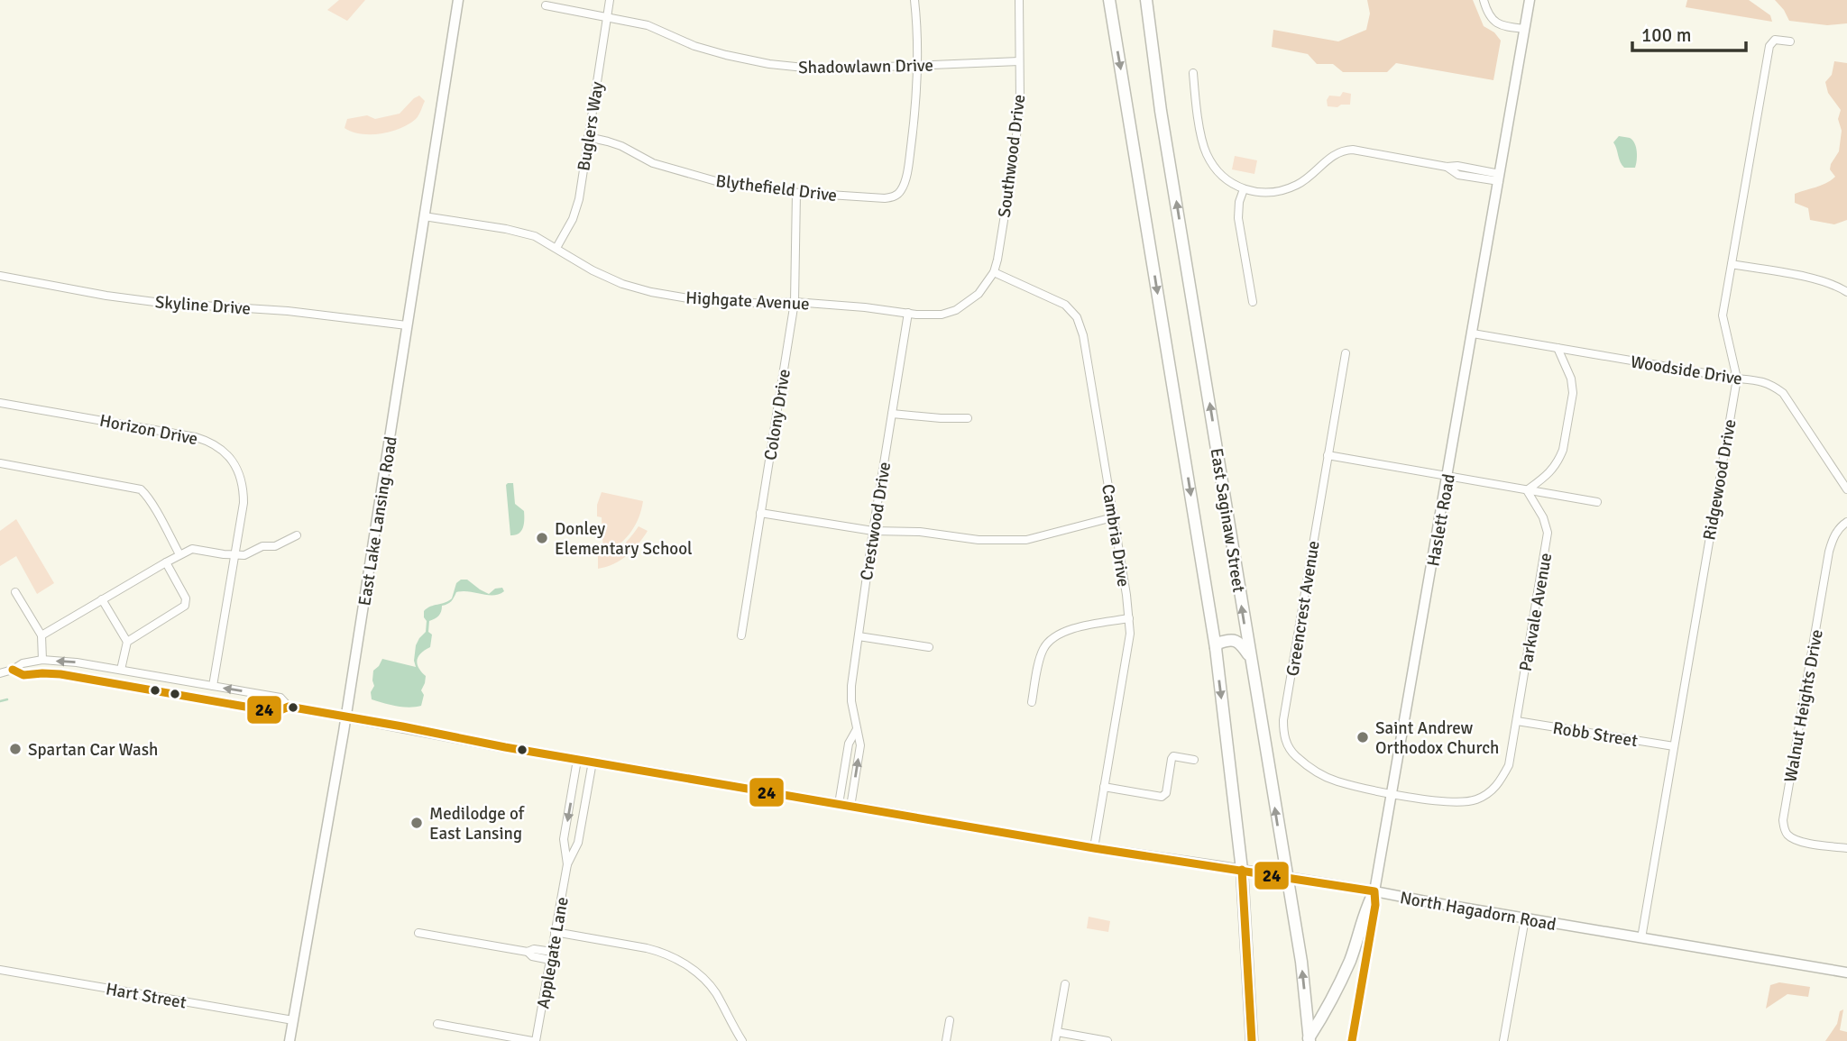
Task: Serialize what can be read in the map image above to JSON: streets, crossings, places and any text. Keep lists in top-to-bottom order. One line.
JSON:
{"streets":{"main road":["East Saginaw Street","Haslett Road","East Lake Lansing Road","North Hagadorn Road"],"street":["Shadowlawn Drive","Buglers Way","Southwood Drive","Blythefield Drive","Highgate Avenue","Skyline Drive","Woodside Drive","Colony Drive","Horizon Drive","Ridgewood Drive","Crestwood Drive","Cambria Drive","Greencrest Avenue","Parkvale Avenue","Walnut Heights Drive","Robb Street","Applegate Lane","Hart Street"]},"crossings":[["Shadowlawn Drive","Buglers Way"],["Shadowlawn Drive","Southwood Drive"],["Shadowlawn Drive","Blythefield Drive"],["Buglers Way","Blythefield Drive"],["Buglers Way","Highgate Avenue"],["Southwood Drive","Highgate Avenue"],["Southwood Drive","Cambria Drive"],["Blythefield Drive","Colony Drive"],["Highgate Avenue","Colony Drive"],["Highgate Avenue","East Lake Lansing Road"],["Highgate Avenue","Crestwood Drive"],["Highgate Avenue","Cambria Drive"],["Skyline Drive","East Lake Lansing Road"],["Woodside Drive","Ridgewood Drive"],["Woodside Drive","Haslett Road"],["Horizon Drive","North Hagadorn Road"],["Ridgewood Drive","Robb Street"],["Ridgewood Drive","North Hagadorn Road"],["East Saginaw Street","North Hagadorn Road"],["Haslett Road","Greencrest Avenue"],["Haslett Road","Parkvale Avenue"],["Haslett Road","North Hagadorn Road"],["East Lake Lansing Road","North Hagadorn Road"],["East Lake Lansing Road","Hart Street"],["Crestwood Drive","North Hagadorn Road"],["Cambria Drive","North Hagadorn Road"],["Greencrest Avenue","Parkvale Avenue"],["Parkvale Avenue","Robb Street"],["North Hagadorn Road","Applegate Lane"]],"places":["Donley Elementary School","Saint Andrew Orthodox Church","Spartan Car Wash","Medilodge of East Lansing"],"lines":["transit line 24"],"scale_bar":"100 m"}
